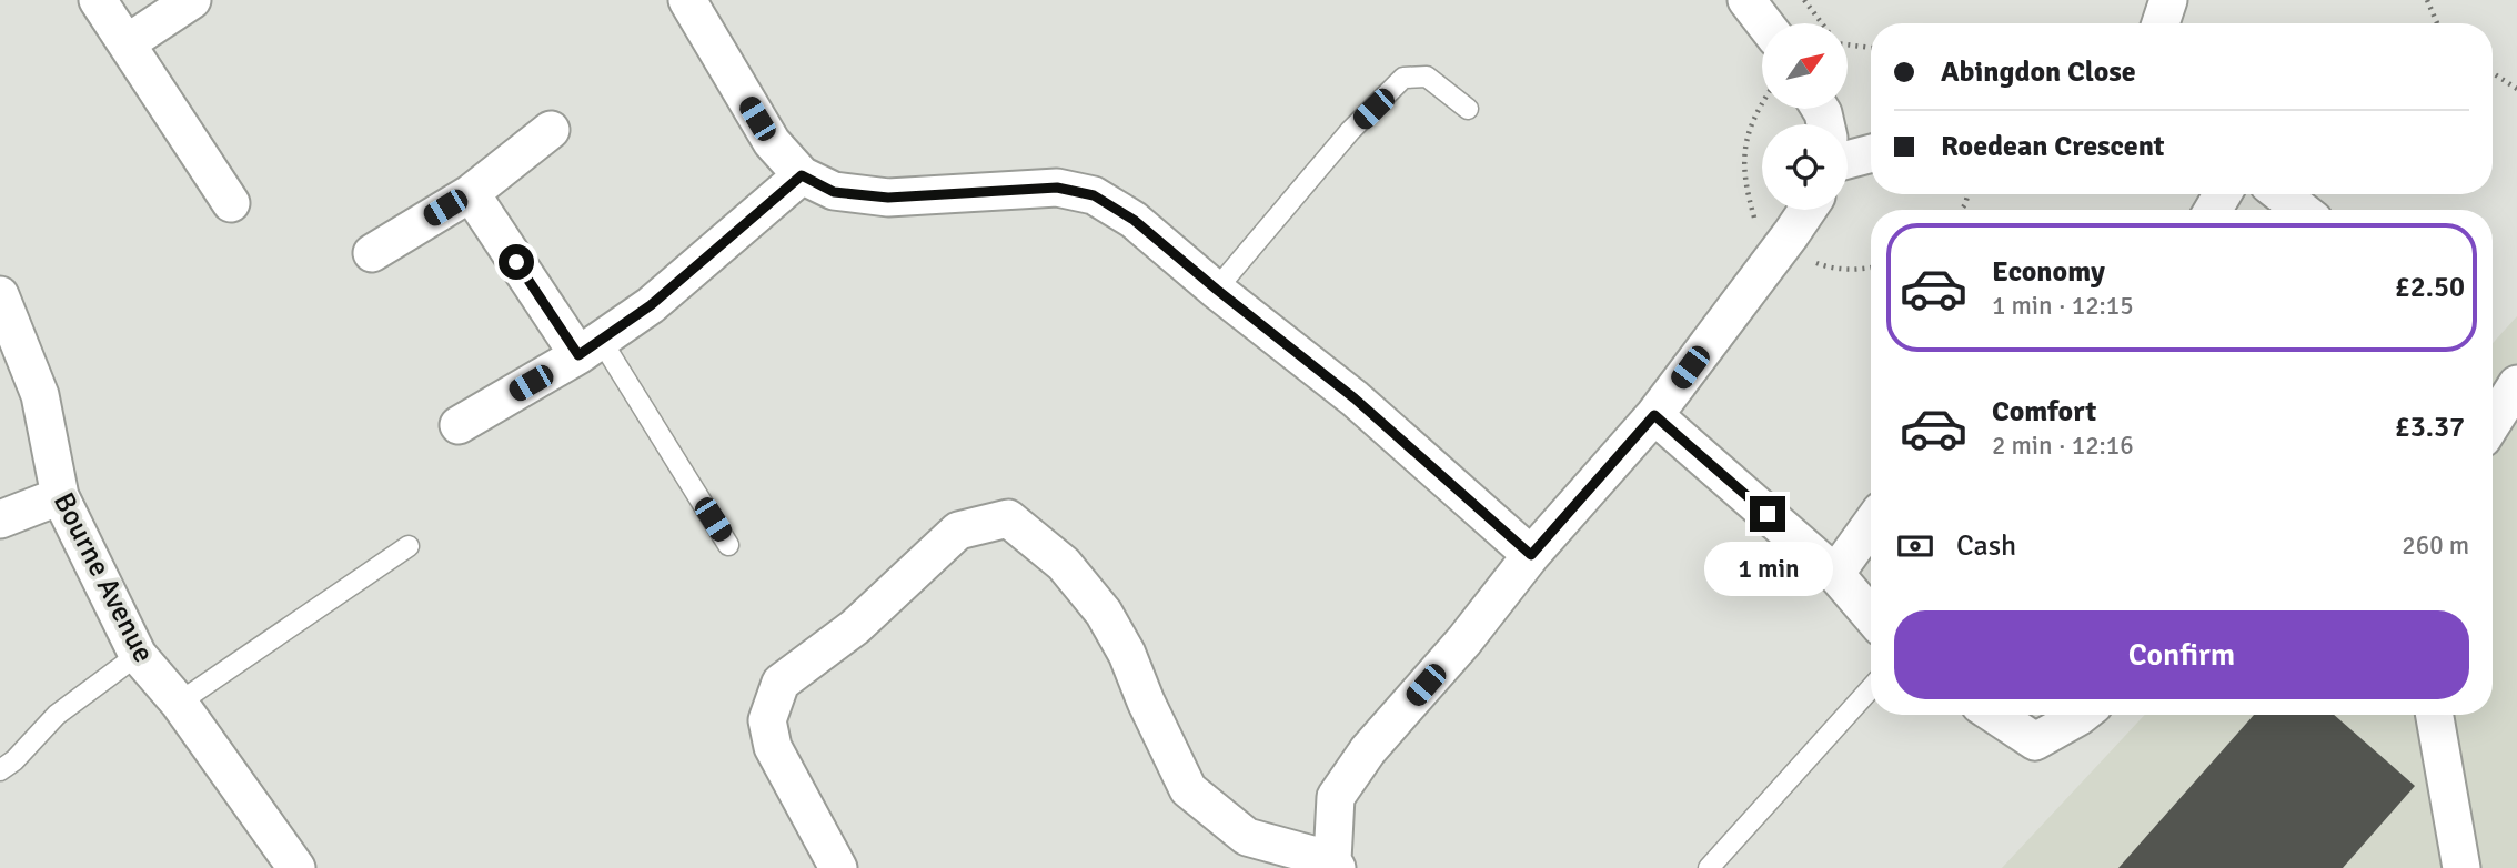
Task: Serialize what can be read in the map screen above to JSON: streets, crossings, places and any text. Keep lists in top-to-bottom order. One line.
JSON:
{"streets":{"street":["Bourne Avenue"]},"north":"top right","page":{"banner":["Abingdon Close","Roedean Crescent"],"list":[{"name":"Economy","note":"1 min · 12:15","value":"£2.50"},{"name":"Comfort","note":"2 min · 12:16","value":"£3.37"}],"pay":["Cash","260 m"],"bubble":"1 min","buttons":"Confirm"}}
